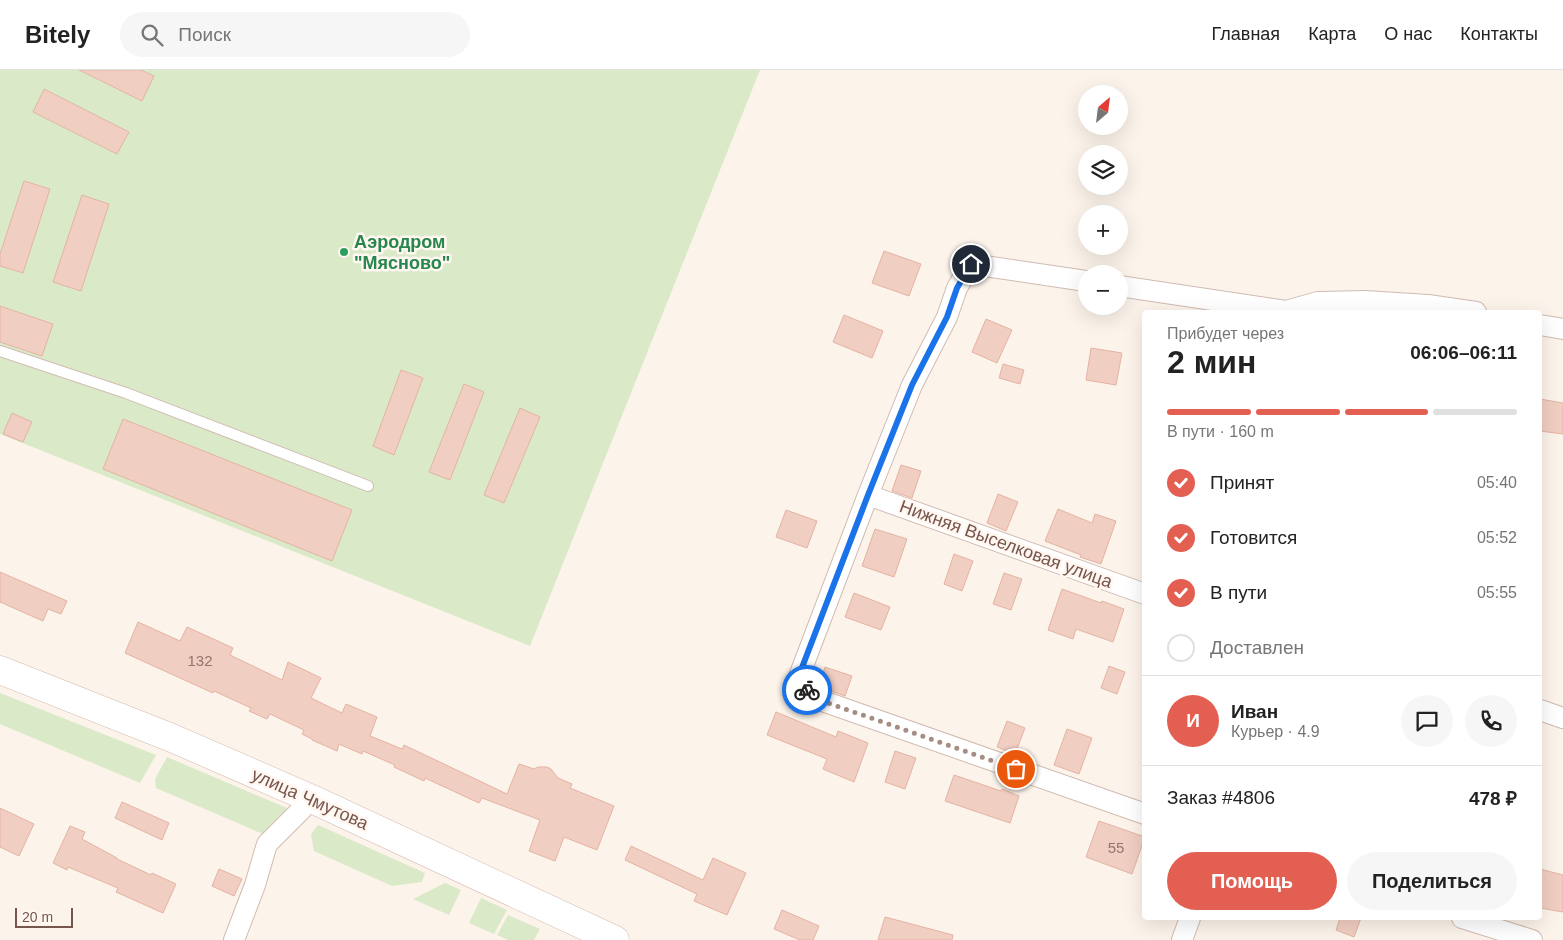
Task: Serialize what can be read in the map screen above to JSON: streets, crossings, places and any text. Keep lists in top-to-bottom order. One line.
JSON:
{"streets":{"main road":["улица Чмутова"],"street":["Нижняя Выселковая улица"]},"places":["Аэродром \"Мясново\""],"house_numbers":["132","55"],"scale_bar":"20 m","north":"top right","page":{"header":"Bitely","search":"Поиск","nav":["Главная","Карта","О нас","Контакты"],"map_buttons":["+","−"],"heading":["2 мин","Прибудет через","06:06–06:11"],"panel":["Иван","Курьер · 4.9","Заказ #4806","478 ₽"],"bar":"В пути · 160 m","list":[["Принят","05:40"],["Готовится","05:52"],["В пути","05:55"],"Доставлен"],"round":"И","buttons":["Помощь","Поделиться"],"scale":"20 m"}}
